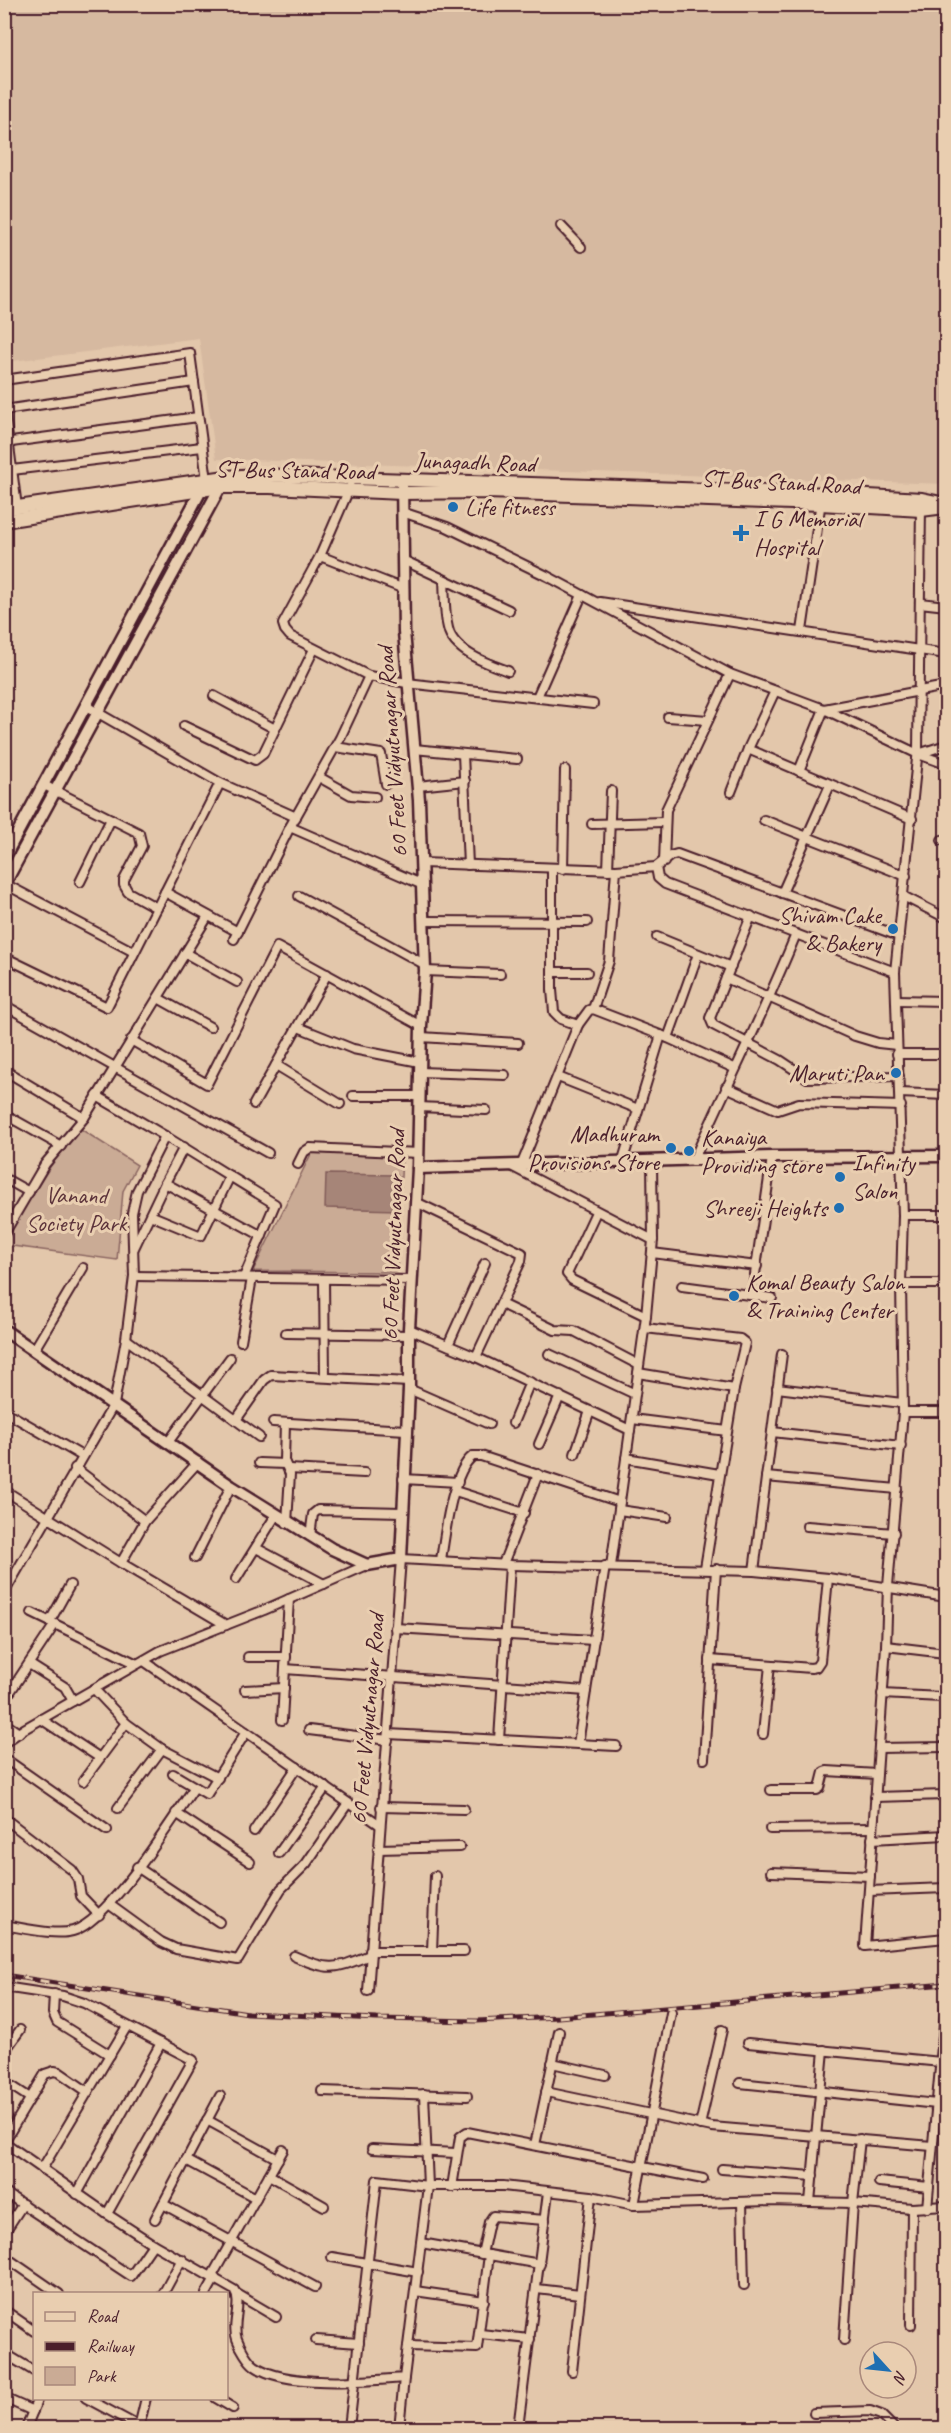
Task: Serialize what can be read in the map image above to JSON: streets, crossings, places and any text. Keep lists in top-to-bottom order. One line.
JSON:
{"streets":{"main road":["Junagadh Road","ST Bus Stand Road"],"street":["60 Feet Vidyutnagar Road"]},"crossings":[["Junagadh Road","ST Bus Stand Road"],["Junagadh Road","60 Feet Vidyutnagar Road"],["ST Bus Stand Road","60 Feet Vidyutnagar Road"]],"parks":["Vanand Society Park"],"places":{"other":["Life fitness","Shivam Cake & Bakery","Maruti Pan","Madhuram Provisions Store","Kanaiya Providing store","Infinity Salon","Shreeji Heights","Komal Beauty Salon & Training Center"],"health":["I G Memorial Hospital"]},"legend":["Road","Railway","Park"],"north":"bottom right"}
